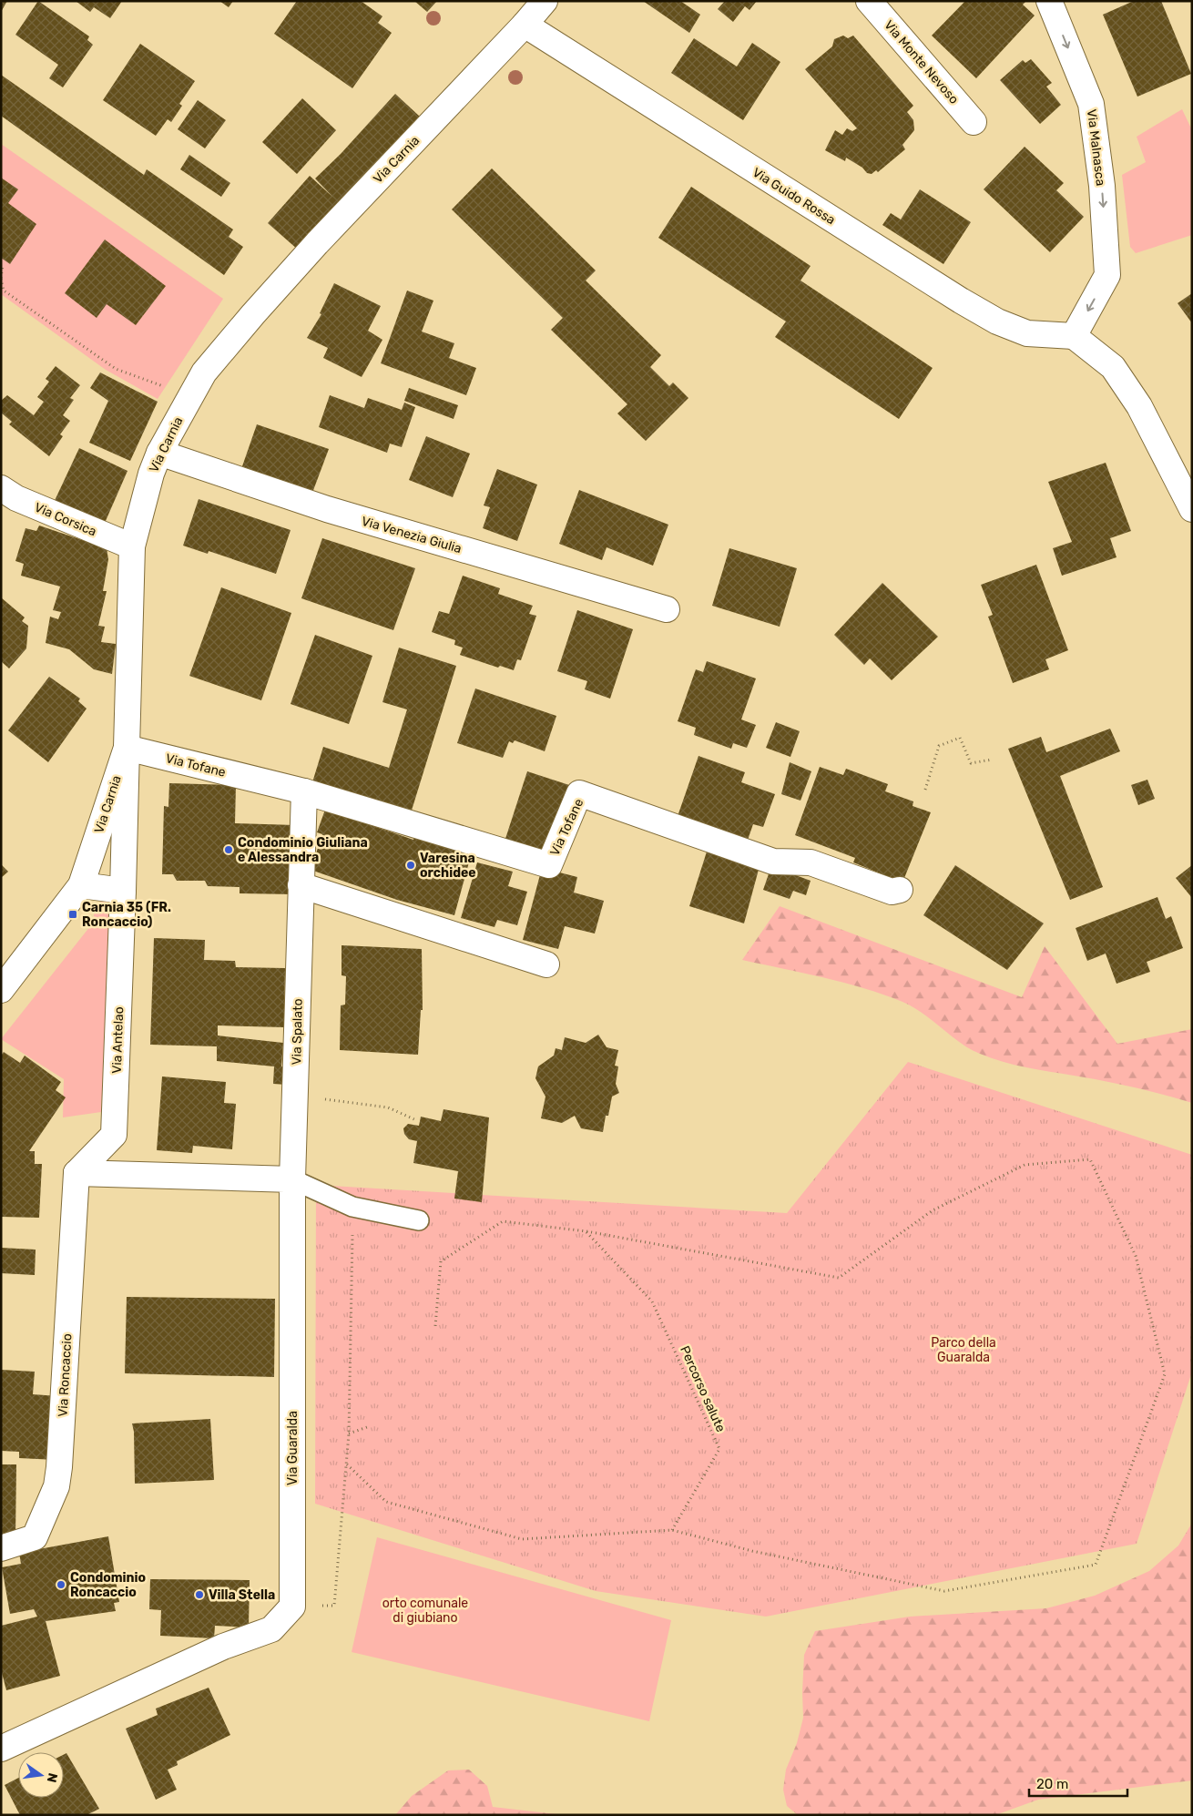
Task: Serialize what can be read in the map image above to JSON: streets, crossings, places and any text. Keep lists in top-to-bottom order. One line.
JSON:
{"streets":{"street":["Via Monte Nevoso","Via Malnasca","Via Carnia","Via Guido Rossa","Via Corsica","Via Venezia Giulia","Via Tofane","Via Spalato","Via Antelao","Via Roncaccio","Via Guaralda"],"path":["Percorso salute"]},"crossings":[["Via Malnasca","Via Guido Rossa"],["Via Carnia","Via Guido Rossa"],["Via Carnia","Via Corsica"],["Via Carnia","Via Venezia Giulia"],["Via Carnia","Via Tofane"],["Via Carnia","Via Antelao"],["Via Tofane","Via Spalato"],["Via Tofane","Via Antelao"],["Via Spalato","Via Guaralda"],["Via Antelao","Via Roncaccio"]],"one_way":["Via Malnasca"],"parks":["Parco della Guaralda","orto comunale di giubiano"],"places":{"other":["Condominio Giuliana e Alessandra","Varesina orchidee","Condominio Roncaccio","Villa Stella"],"transit":["Carnia 35 (FR. Roncaccio)"]},"scale_bar":"20 m","north":"right"}
